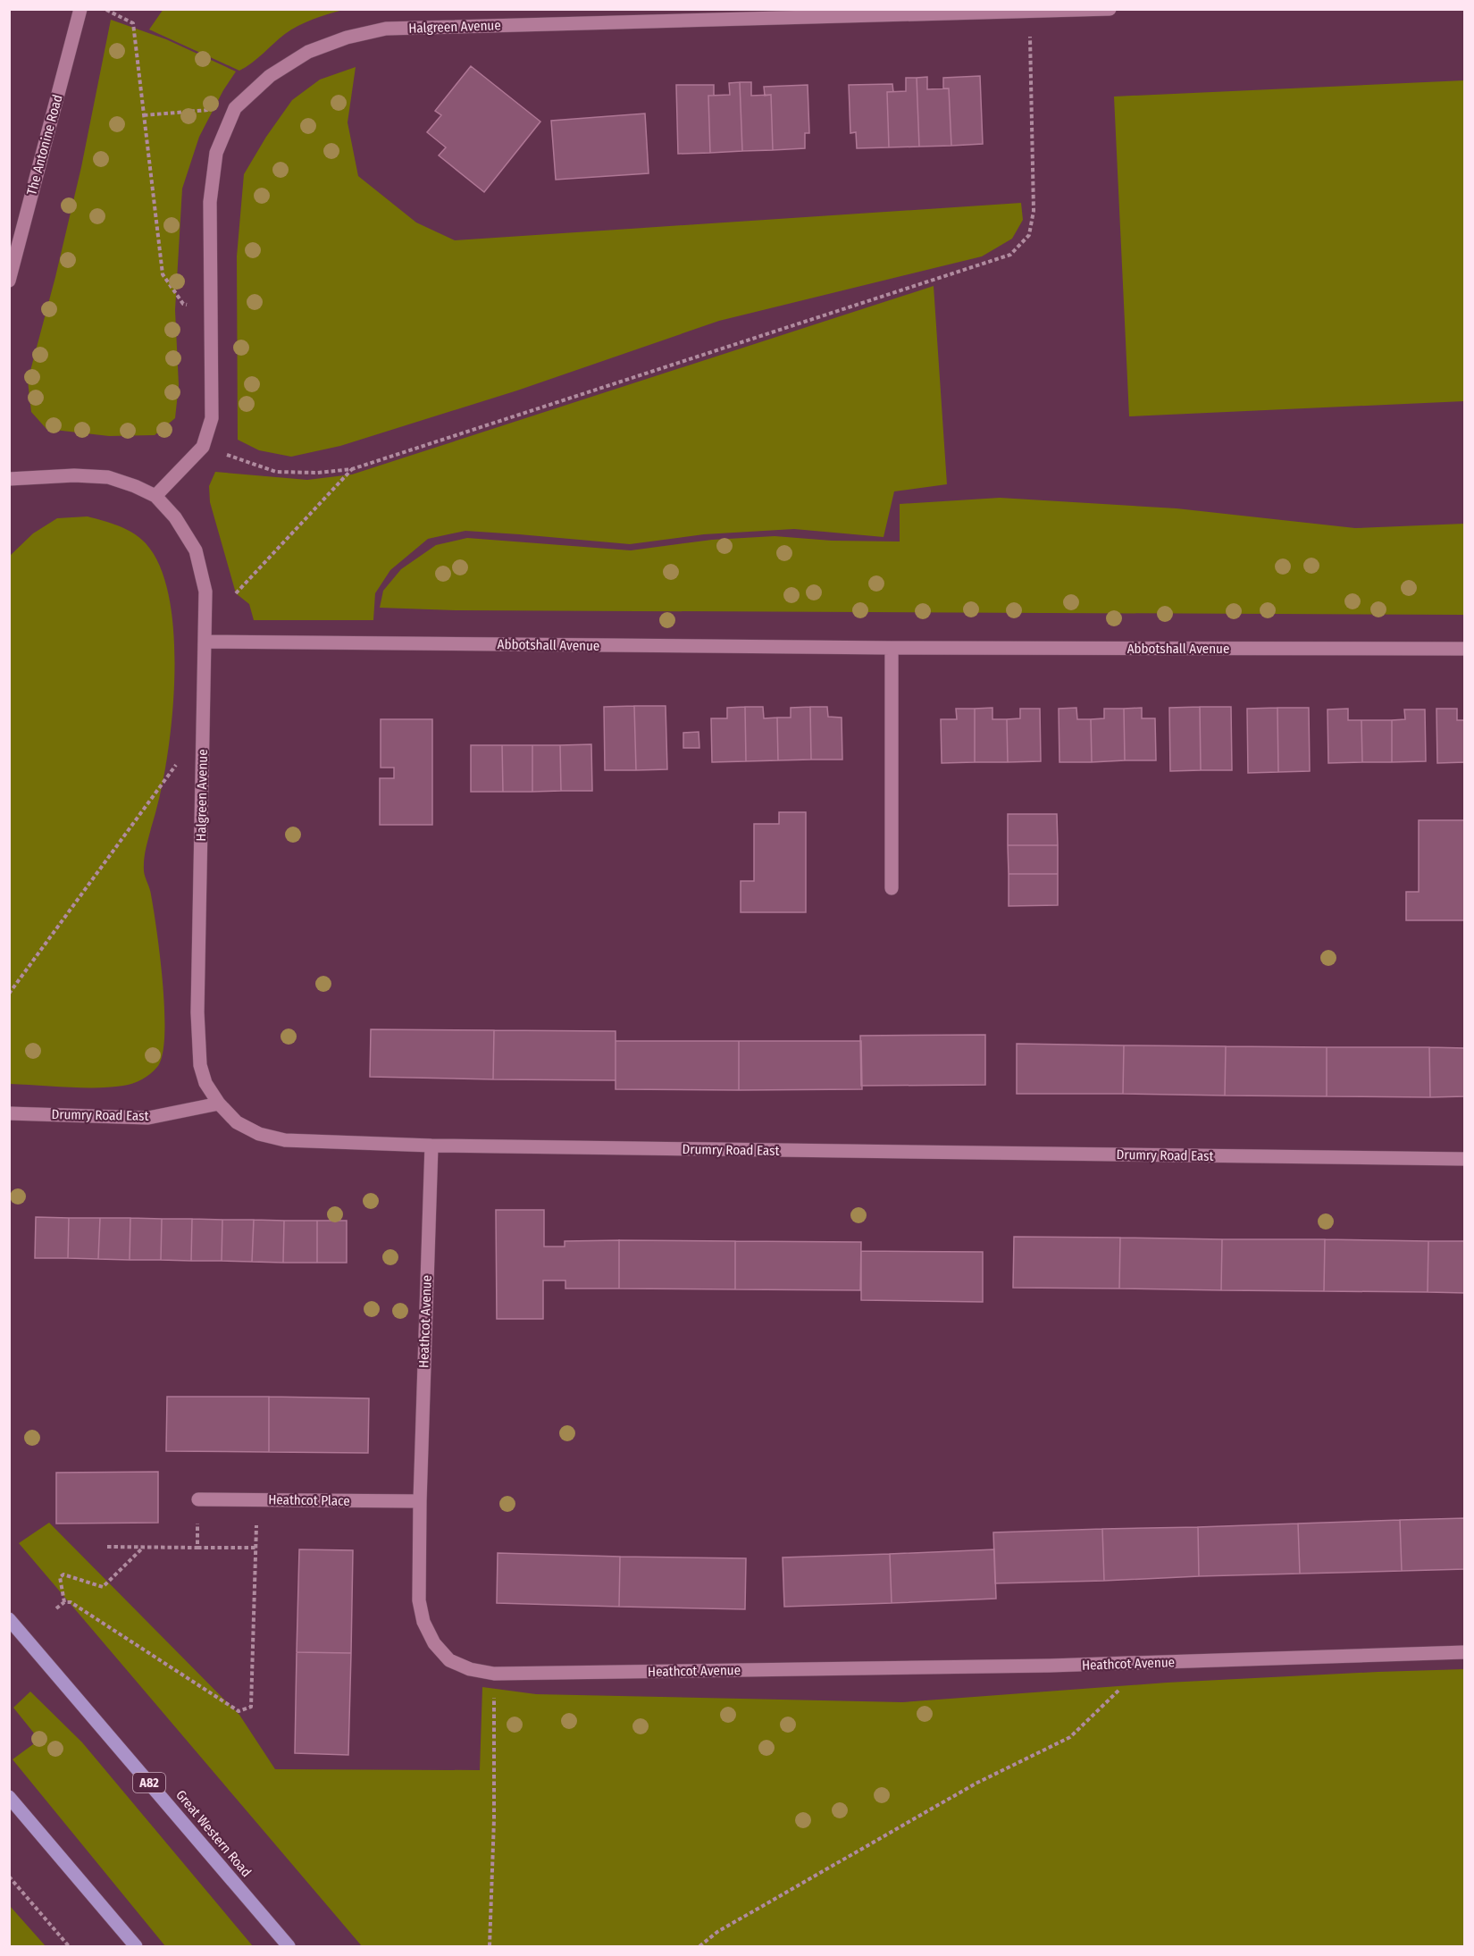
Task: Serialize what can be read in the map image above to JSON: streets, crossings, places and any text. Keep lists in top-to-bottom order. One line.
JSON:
{"streets":{"main road":["A82","Great Western Road"],"street":["Halgreen Avenue","The Antonine Road","Abbotshall Avenue","Drumry Road East","Heathcot Avenue","Heathcot Place"]},"crossings":[["Halgreen Avenue","Abbotshall Avenue"],["Halgreen Avenue","Drumry Road East"],["Drumry Road East","Heathcot Avenue"],["Heathcot Avenue","Heathcot Place"]]}
